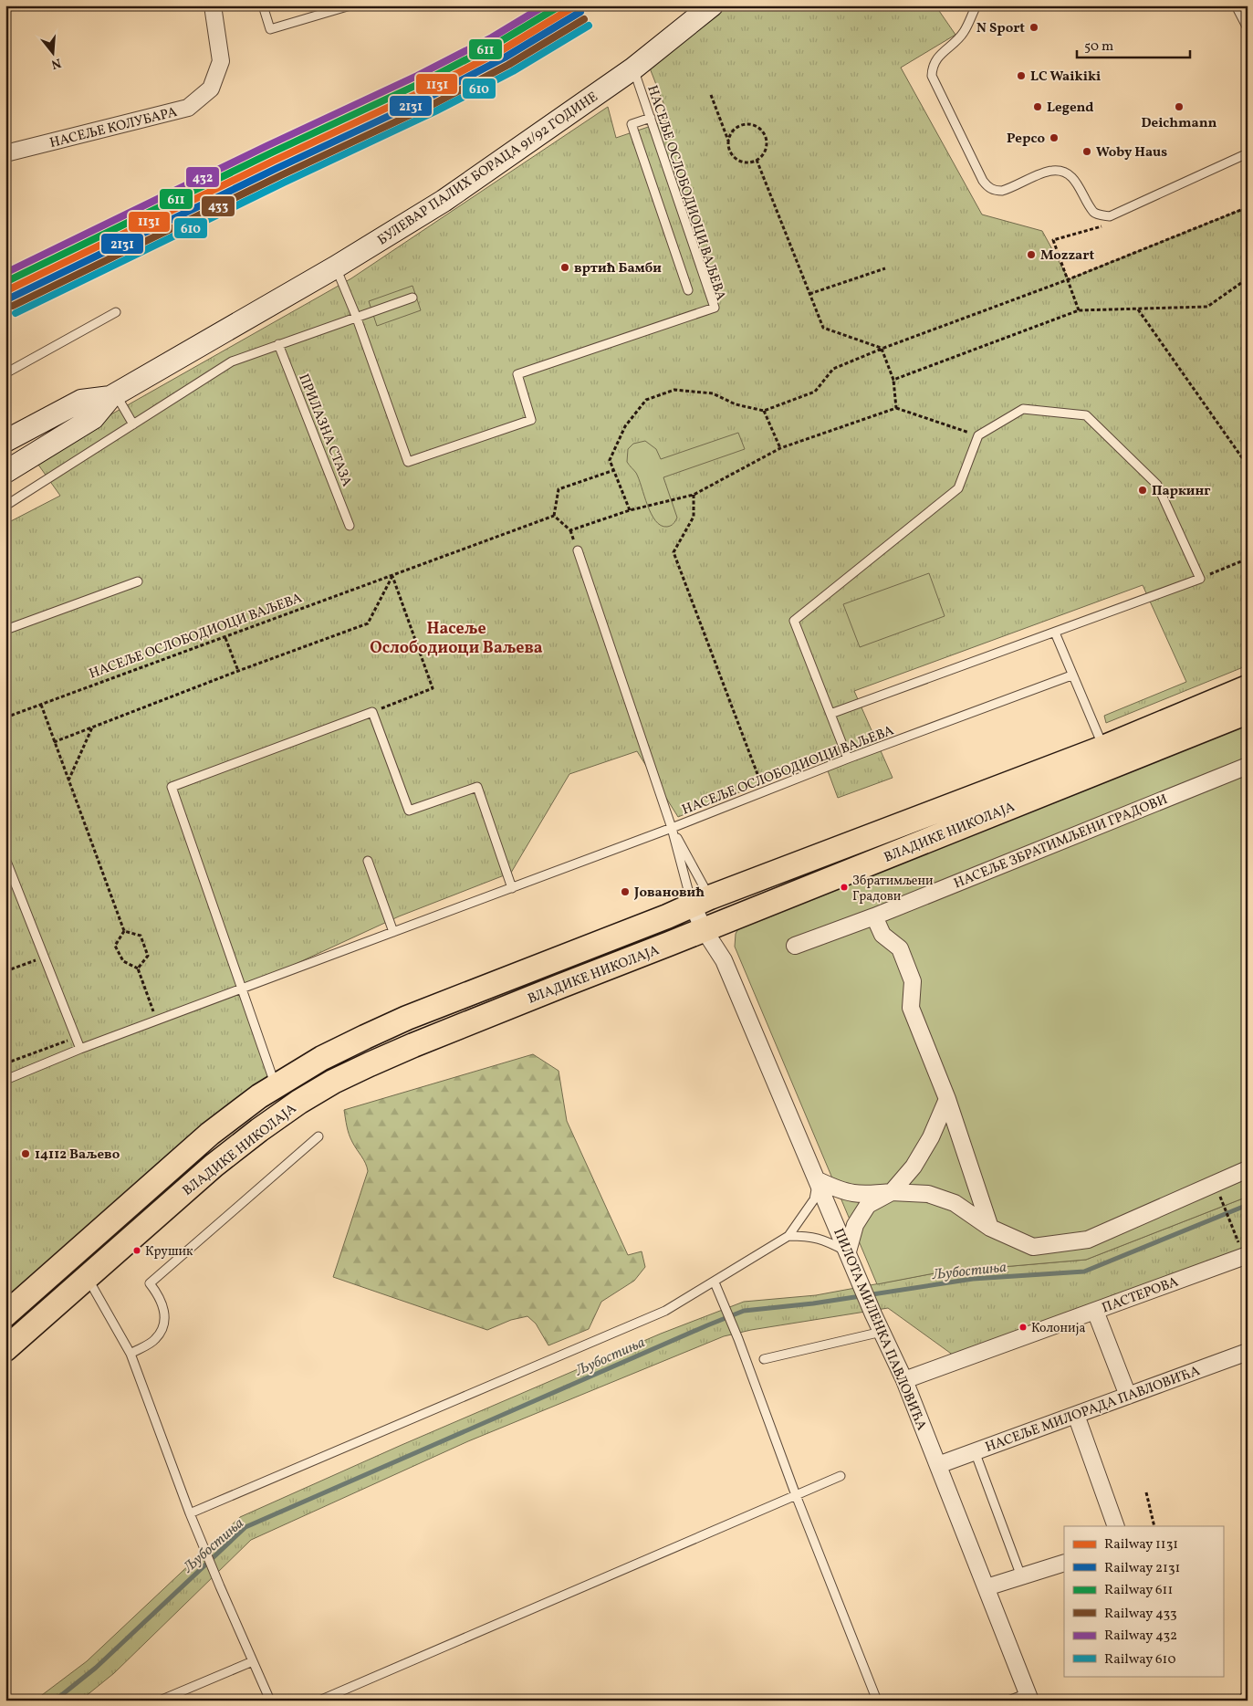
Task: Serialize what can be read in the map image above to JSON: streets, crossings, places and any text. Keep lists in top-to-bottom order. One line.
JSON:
{"streets":{"main road":["ВЛАДИКЕ НИКОЛАЈА"],"street":["НАСЕЉЕ КОЛУБАРА","БУЛЕВАР ПАЛИХ БОРАЦА 91/92 ГОДИНЕ","НАСЕЉЕ ЗБРАТИМЉЕНИ ГРАДОВИ","ПАСТЕРОВА","ПИЛОТА МИЛЕНКА ПАВЛОВИЋА","НАСЕЉЕ МИЛОРАДА ПАВЛОВИЋА"],"lane":["НАСЕЉЕ ОСЛОБОДИОЦИ ВАЉЕВА","ПРИЛАЗНА СТАЗА"]},"crossings":[["БУЛЕВАР ПАЛИХ БОРАЦА 91/92 ГОДИНЕ","НАСЕЉЕ ОСЛОБОДИОЦИ ВАЉЕВА"],["ВЛАДИКЕ НИКОЛАЈА","ПИЛОТА МИЛЕНКА ПАВЛОВИЋА"],["ПАСТЕРОВА","ПИЛОТА МИЛЕНКА ПАВЛОВИЋА"],["ПИЛОТА МИЛЕНКА ПАВЛОВИЋА","НАСЕЉЕ МИЛОРАДА ПАВЛОВИЋА"]],"districts":["Насеље Ослободиоци Ваљева"],"water":["Љубостиња"],"places":["N Sport","LC Waikiki","Legend","Deichmann","Pepco","Woby Haus","Mozzart","вртић Бамби","Паркинг","Збратимљени Градови","Јовановић","14112 Ваљево","Крушик","Колонија"],"lines":["rail line 1131","rail line 611","rail line 432","rail line 2131","rail line 433","rail line 610"],"legend":["Railway 1131","Railway 2131","Railway 611","Railway 433","Railway 432","Railway 610"],"scale_bar":"50 m","north":"bottom"}
